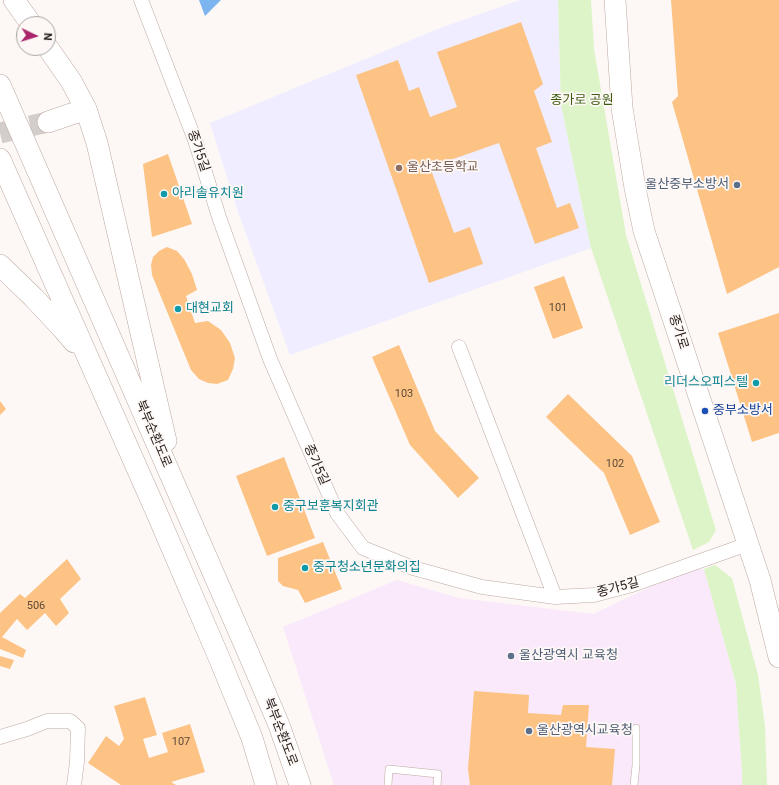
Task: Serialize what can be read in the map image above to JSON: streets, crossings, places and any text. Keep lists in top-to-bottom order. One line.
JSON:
{"streets":{"main road":["종가로","북부순환도로"],"street":["종가5길"]},"crossings":[["종가5길","종가로"]],"parks":["종가로 공원"],"places":["울산초등학교","울산중부소방서","아리솔유치원","대현교회","리더스오피스텔","중부소방서","중구보훈복지회관","중구청소년문화의집","울산광역시 교육청","울산광역시교육청"],"house_numbers":["101","103","102","506","107"],"north":"right"}
